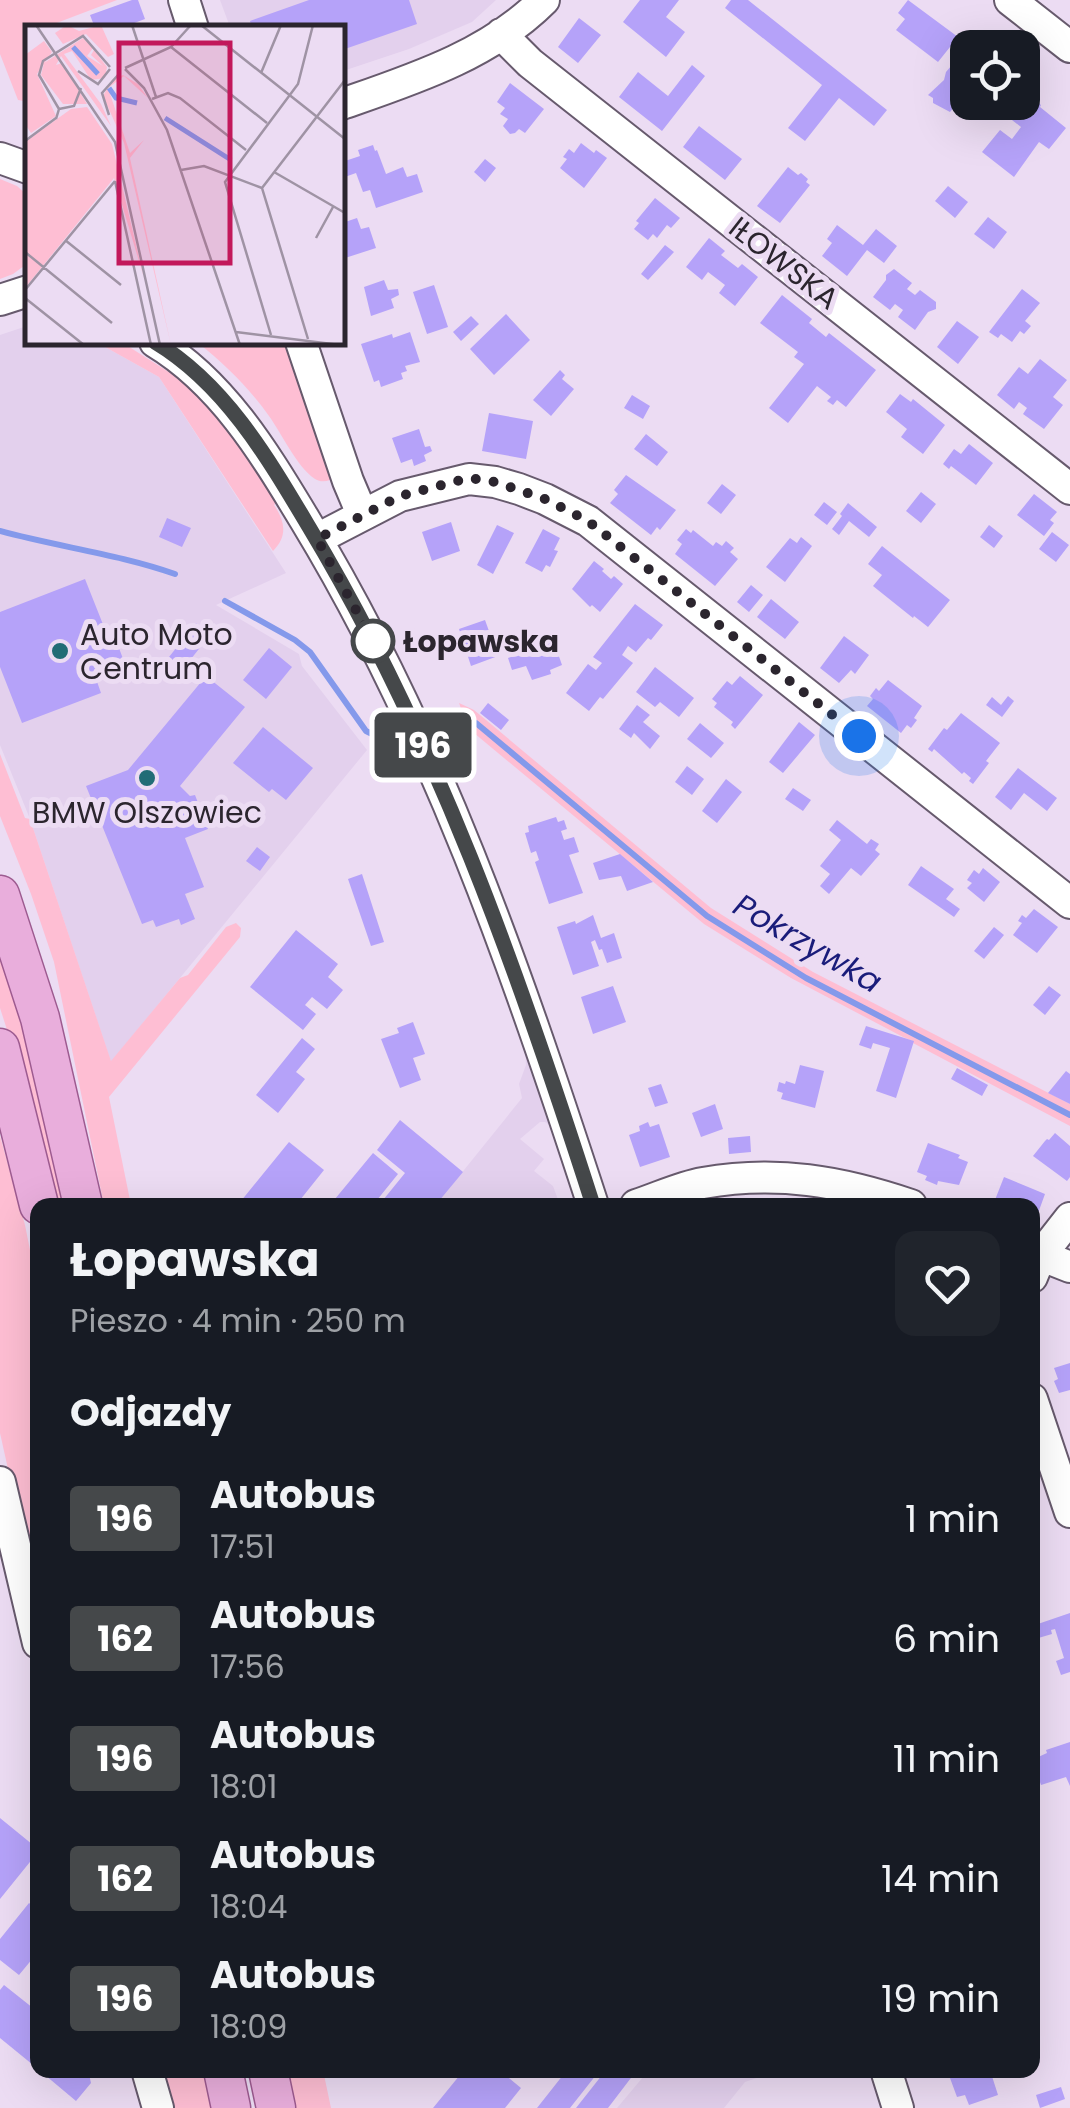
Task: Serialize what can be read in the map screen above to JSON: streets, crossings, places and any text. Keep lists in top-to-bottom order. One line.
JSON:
{"streets":{"street":["IŁOWSKA"]},"water":["Pokrzywka"],"places":["Łopawska","Auto Moto Centrum","BMW Olszowiec"],"lines":["bus line 196"],"page":{"on_map":"196","heading":[["Łopawska","Pieszo · 4 min · 250 m"],"Odjazdy"],"list":[{"mark":"196","name":"Autobus","note":"17:51","value":"1 min"},{"mark":"162","name":"Autobus","note":"17:56","value":"6 min"},{"mark":"196","name":"Autobus","note":"18:01","value":"11 min"},{"mark":"162","name":"Autobus","note":"18:04","value":"14 min"},{"mark":"196","name":"Autobus","note":"18:09","value":"19 min"}]}}
